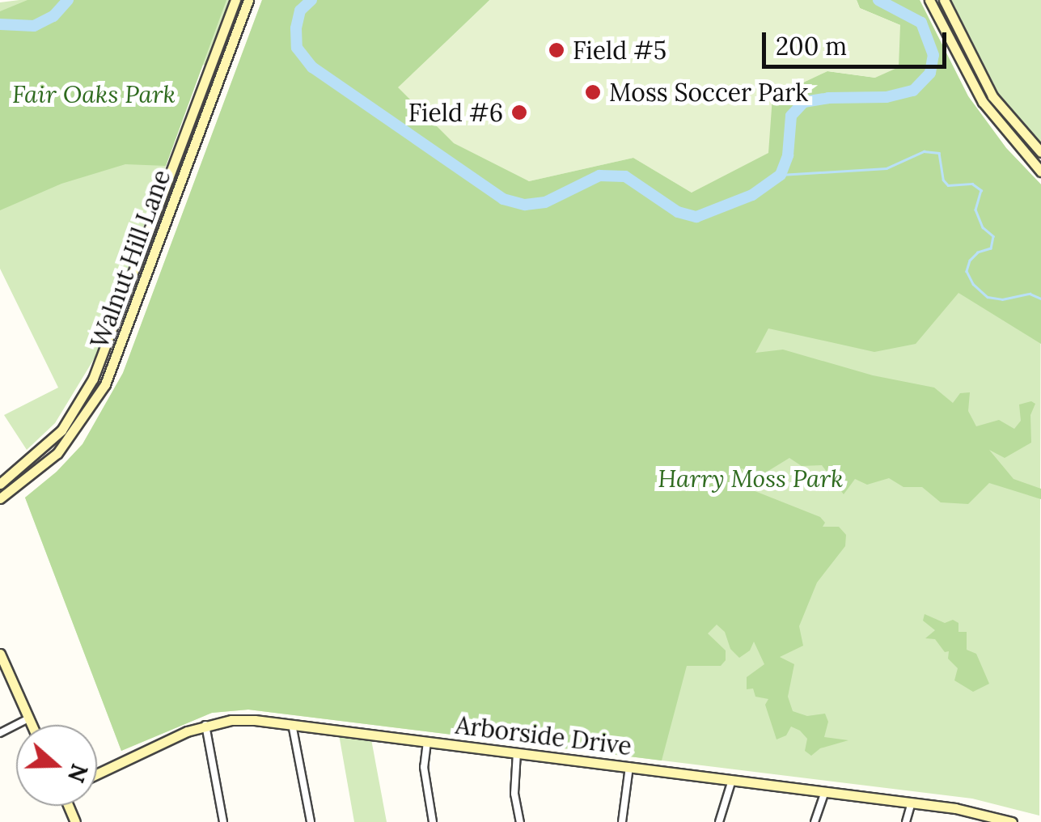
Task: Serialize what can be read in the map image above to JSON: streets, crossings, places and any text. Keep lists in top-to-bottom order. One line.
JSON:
{"streets":{"main road":["Walnut Hill Lane","Arborside Drive"]},"parks":["Fair Oaks Park","Harry Moss Park"],"places":["Field #5","Moss Soccer Park","Field #6"],"scale_bar":"200 m","north":"right"}
